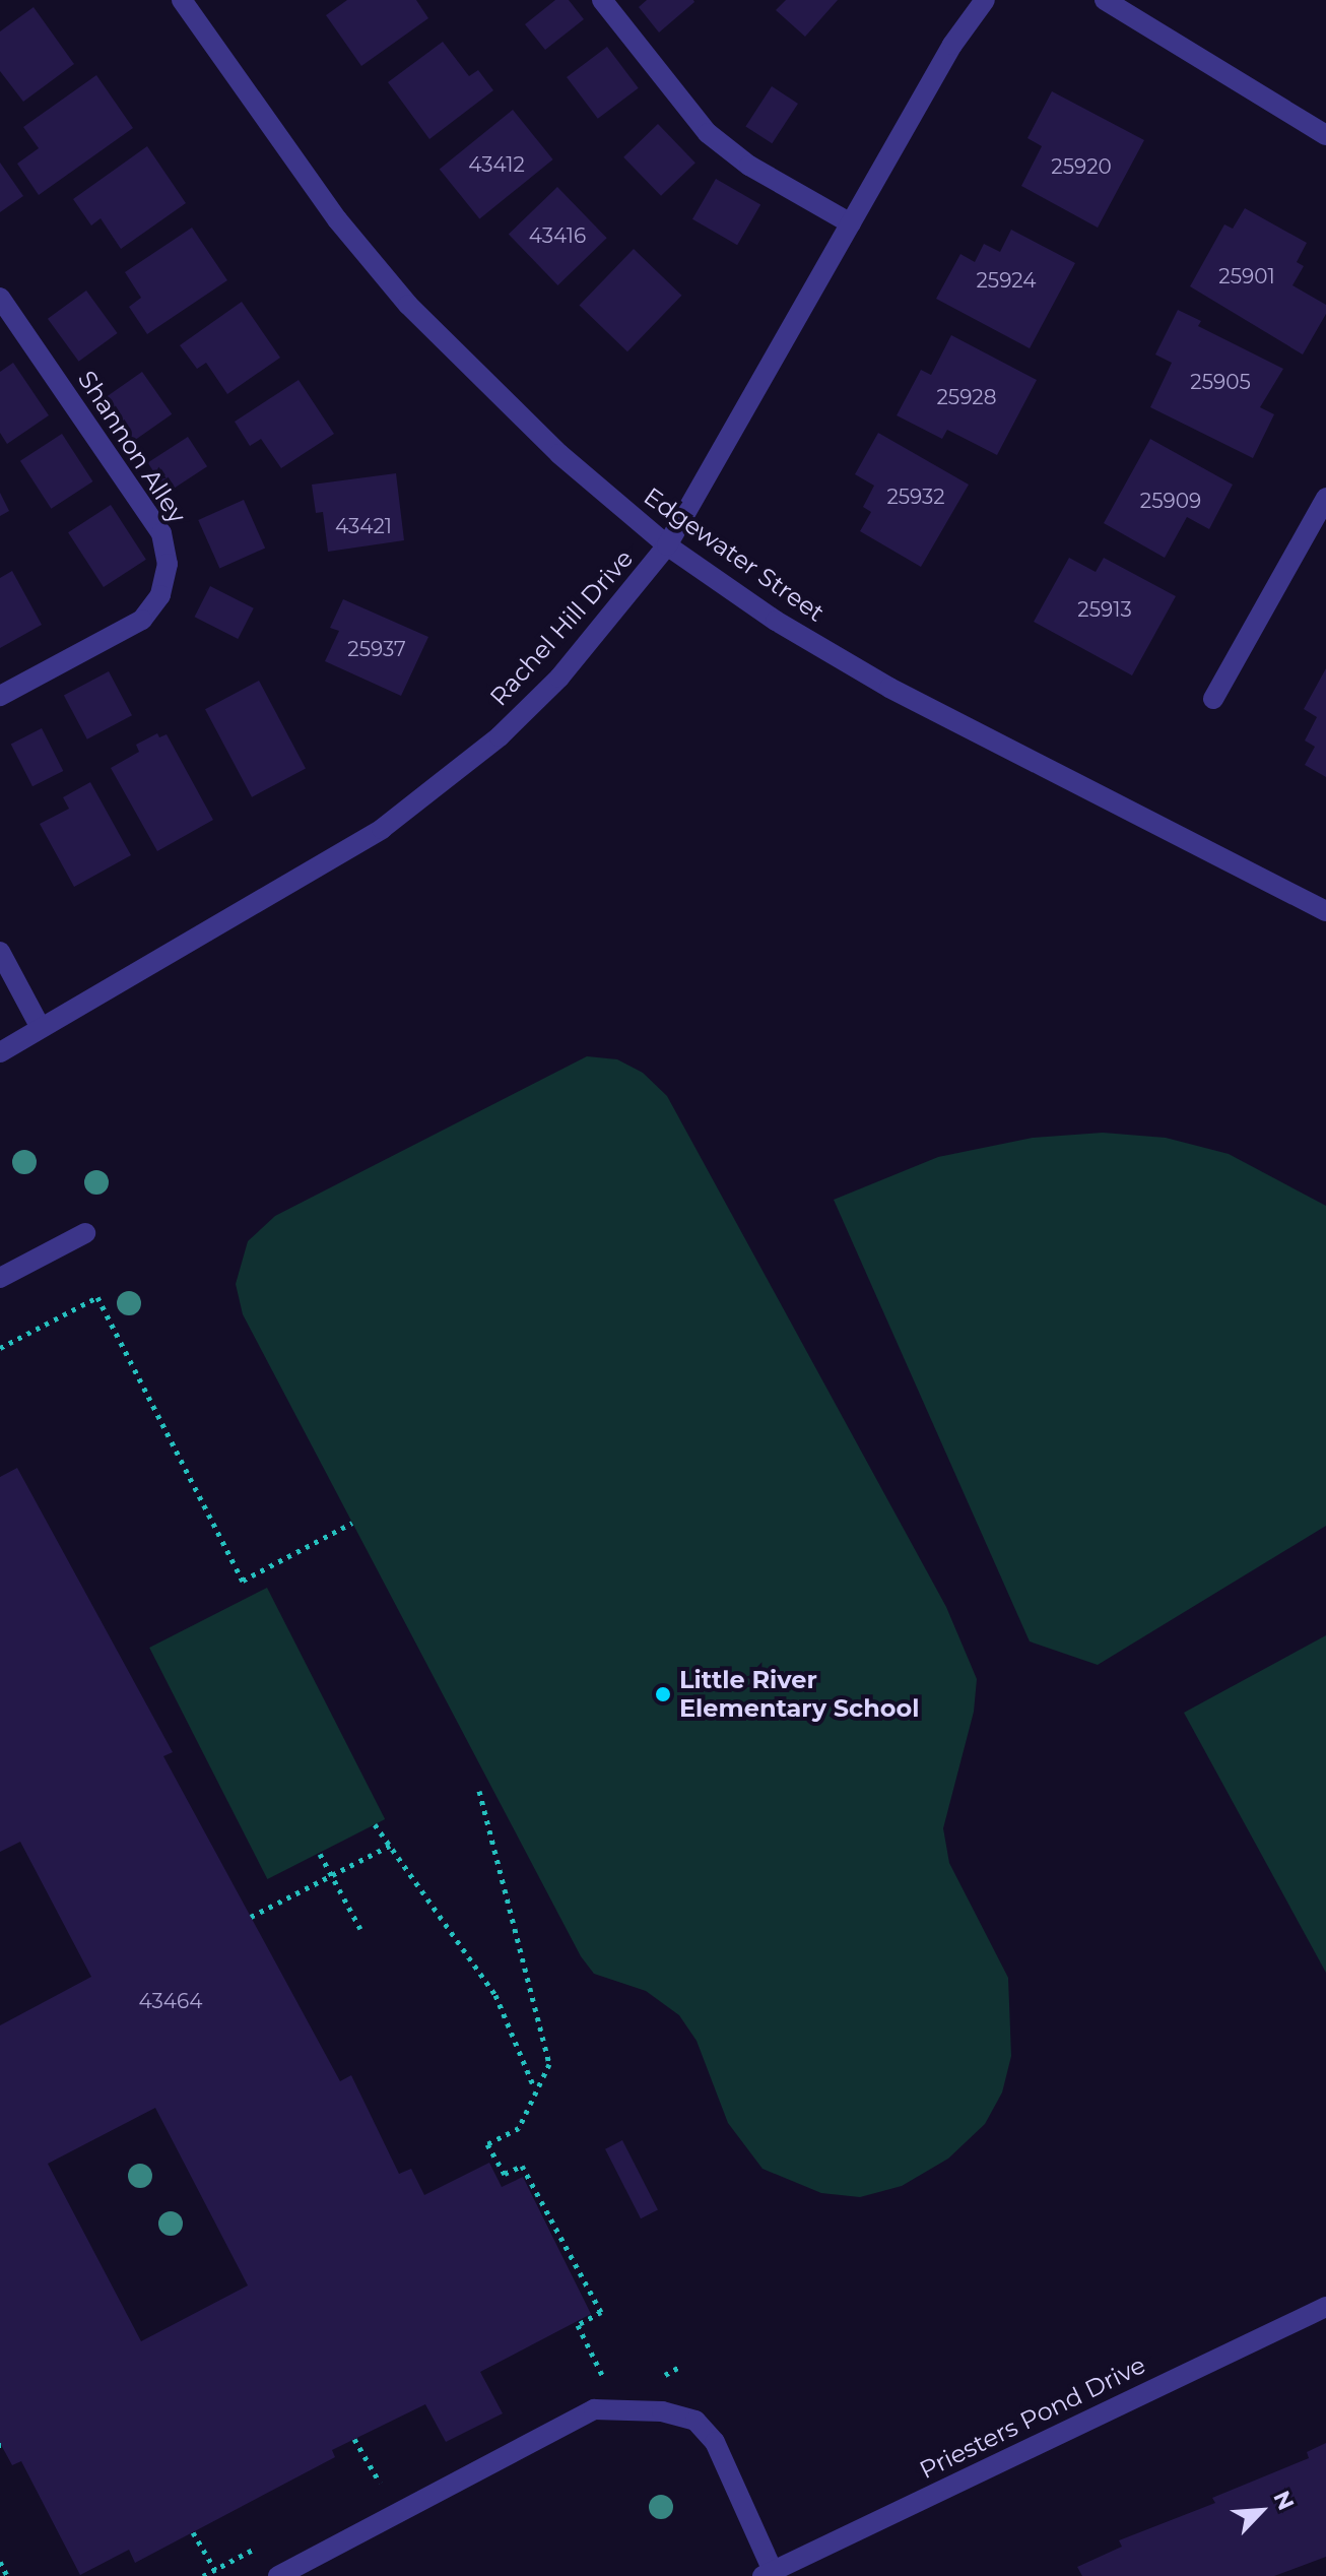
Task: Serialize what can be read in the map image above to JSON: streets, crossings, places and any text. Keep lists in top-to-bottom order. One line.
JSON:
{"streets":{"street":["Shannon Alley","Edgewater Street","Rachel Hill Drive","Priesters Pond Drive"]},"crossings":[["Edgewater Street","Rachel Hill Drive"]],"places":["Little River Elementary School"],"house_numbers":["43412","25920","43416","25901","25924","25905","25928","25932","25909","43421","25913","25937","43464"],"north":"top right"}
